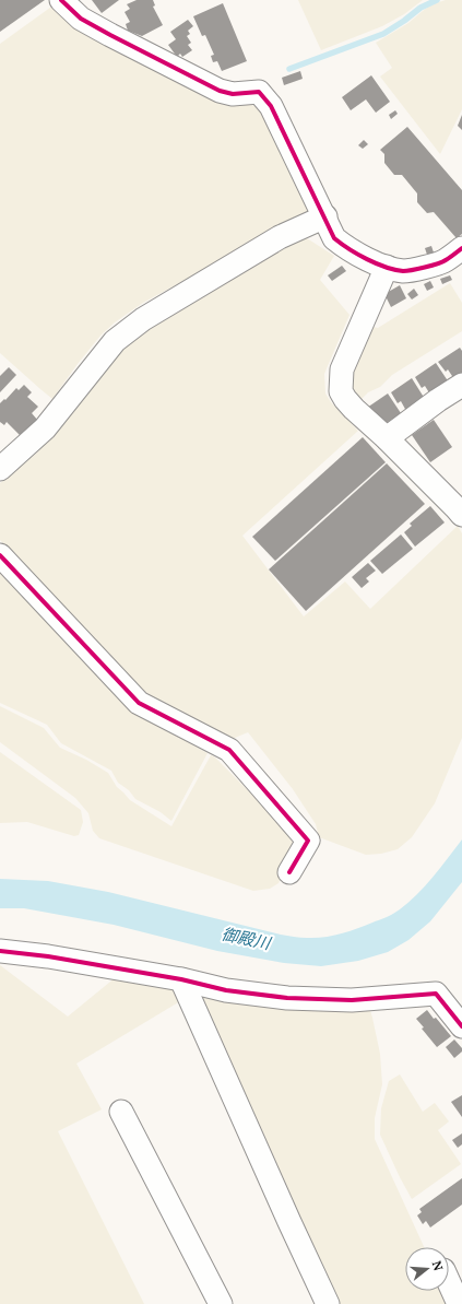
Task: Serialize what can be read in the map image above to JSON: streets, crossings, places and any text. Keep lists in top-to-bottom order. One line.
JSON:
{"water":["御殿川"],"north":"right"}
